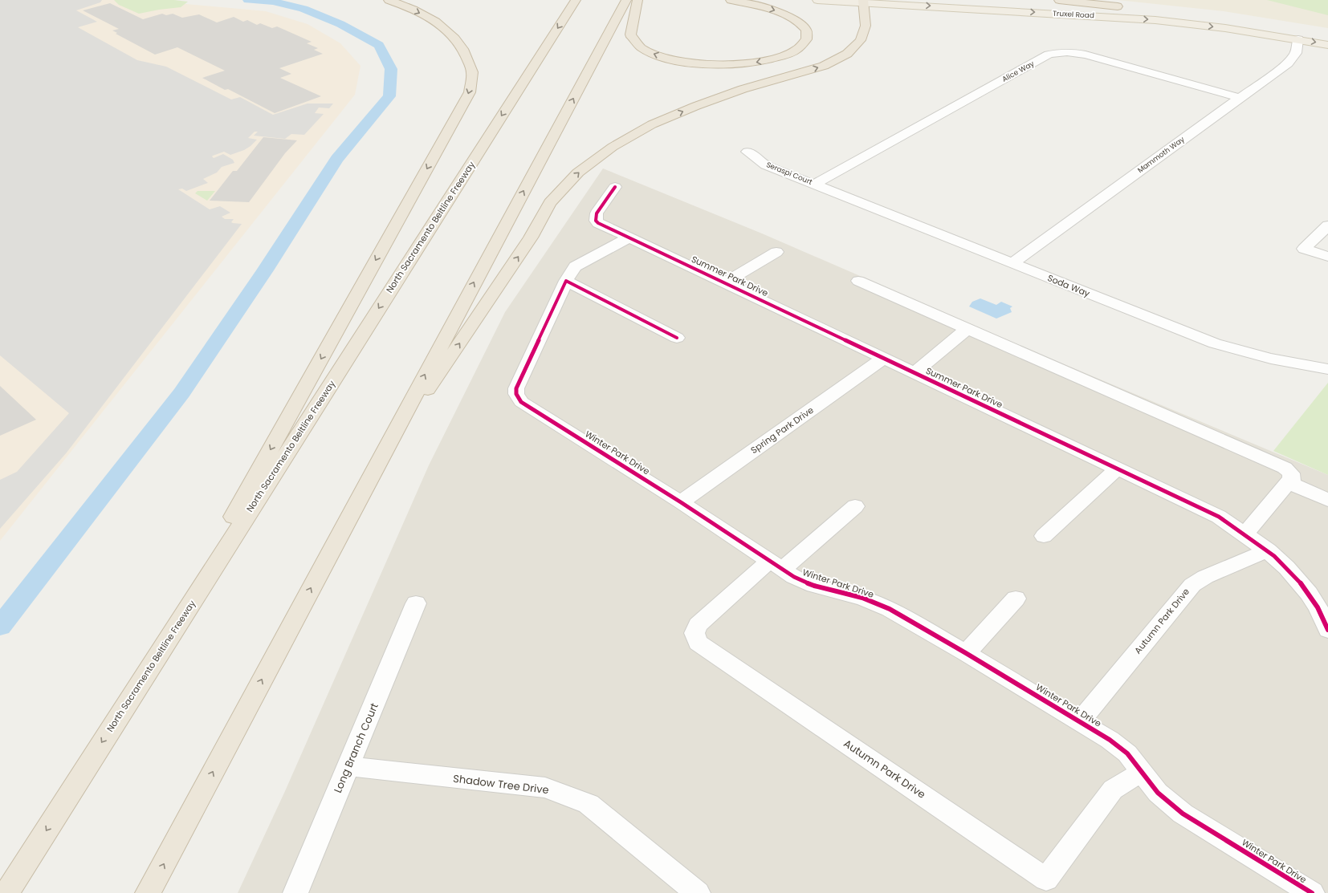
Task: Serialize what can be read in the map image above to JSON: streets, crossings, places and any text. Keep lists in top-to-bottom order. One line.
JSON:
{"streets":{"highway":["North Sacramento Beltline Freeway"],"main road":["Truxel Road"],"street":["Alice Way","Mammoth Way","Seraspi Court","Summer Park Drive","Soda Way","Spring Park Drive","Winter Park Drive","Autumn Park Drive","Long Branch Court","Shadow Tree Drive"]},"crossings":[["Truxel Road","Mammoth Way"],["Alice Way","Mammoth Way"],["Alice Way","Seraspi Court"],["Alice Way","Soda Way"],["Mammoth Way","Soda Way"],["Seraspi Court","Soda Way"],["Summer Park Drive","Spring Park Drive"],["Summer Park Drive","Winter Park Drive"],["Summer Park Drive","Autumn Park Drive"],["Spring Park Drive","Winter Park Drive"],["Winter Park Drive","Autumn Park Drive"],["Long Branch Court","Shadow Tree Drive"]],"one_way":["Truxel Road"]}
